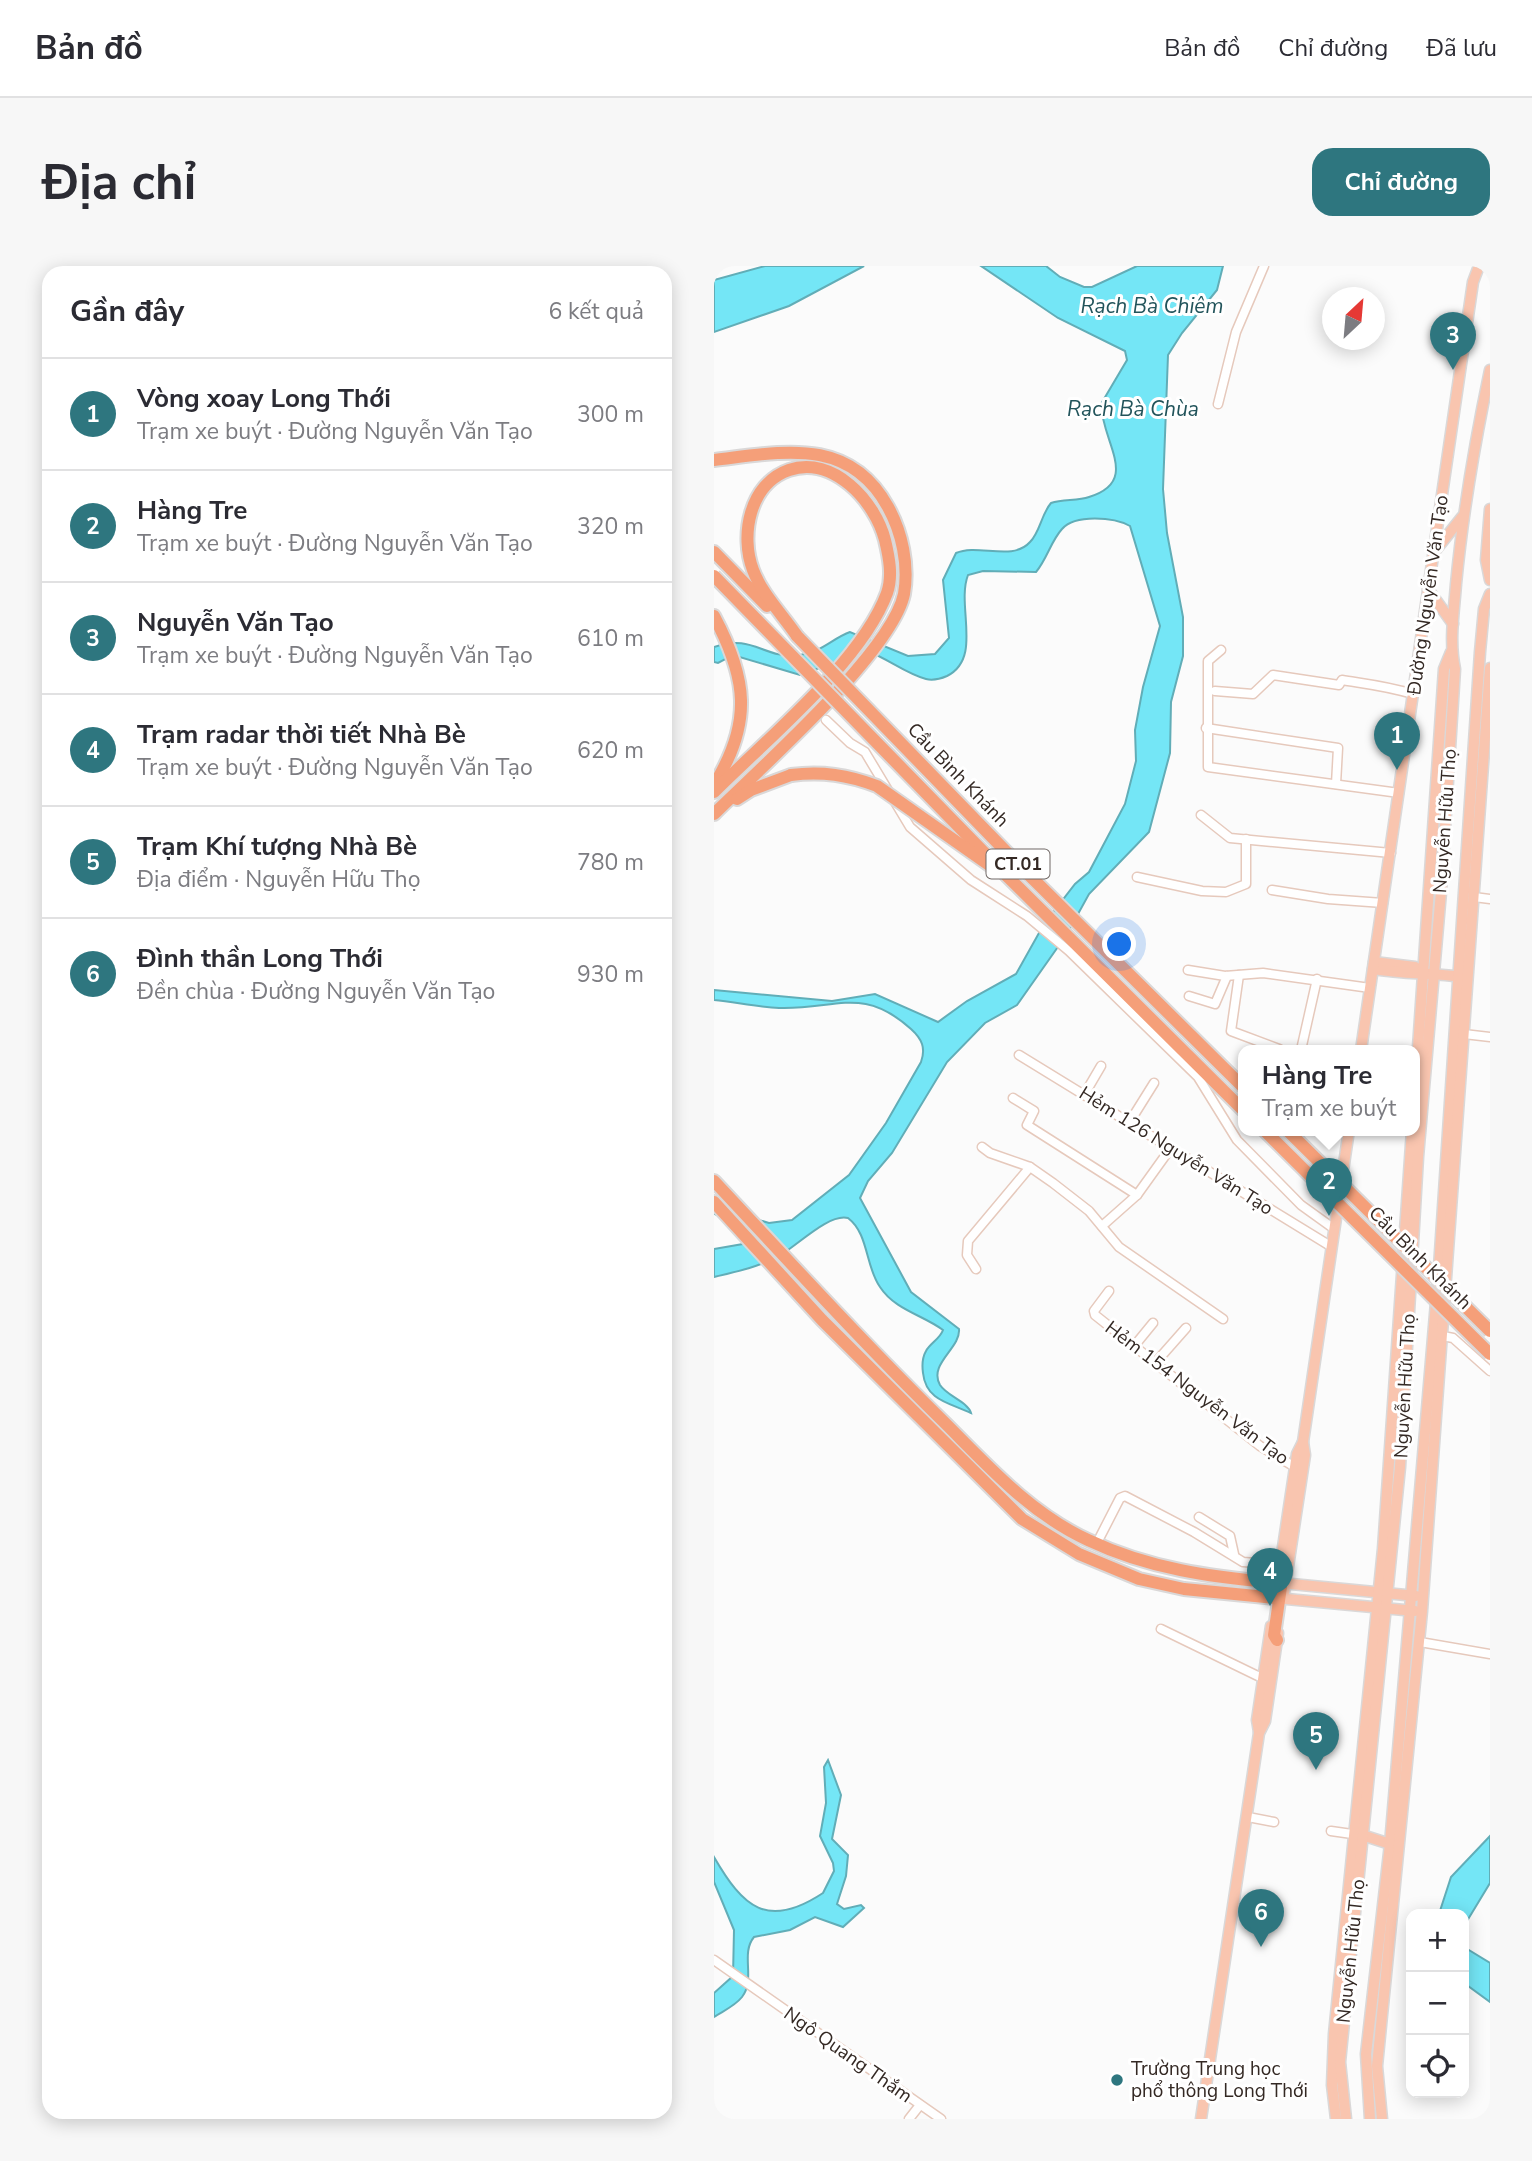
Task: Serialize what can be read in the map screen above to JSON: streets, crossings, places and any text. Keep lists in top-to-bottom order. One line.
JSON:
{"streets":{"highway":["Cầu Bình Khánh","CT.01"],"main road":["Đường Nguyễn Văn Tạo","Nguyễn Hữu Thọ"],"street":["Hẻm 126 Nguyễn Văn Tạo","Hẻm 154 Nguyễn Văn Tạo","Ngô Quang Thắm"]},"crossings":[["Cầu Bình Khánh","CT.01"]],"water":["Rạch Bà Chiêm","Rạch Bà Chùa"],"places":["Trường Trung học phổ thông Long Thới"],"north":"top right","page":{"header":"Bản đồ","nav":["Bản đồ","Chỉ đường","Đã lưu"],"buttons":"Chỉ đường","title":"Địa chỉ","heading":["Gần đây","6 kết quả"],"pins":["3","1","2","4","5","6"],"list":[{"mark":"1","name":"Vòng xoay Long Thới","note":"Trạm xe buýt · Đường Nguyễn Văn Tạo","value":"300 m"},{"mark":"2","name":"Hàng Tre","note":"Trạm xe buýt · Đường Nguyễn Văn Tạo","value":"320 m"},{"mark":"3","name":"Nguyễn Văn Tạo","note":"Trạm xe buýt · Đường Nguyễn Văn Tạo","value":"610 m"},{"mark":"4","name":"Trạm radar thời tiết Nhà Bè","note":"Trạm xe buýt · Đường Nguyễn Văn Tạo","value":"620 m"},{"mark":"5","name":"Trạm Khí tượng Nhà Bè","note":"Địa điểm · Nguyễn Hữu Thọ","value":"780 m"},{"mark":"6","name":"Đình thần Long Thới","note":"Đền chùa · Đường Nguyễn Văn Tạo","value":"930 m"}],"popup":["Hàng Tre","Trạm xe buýt"],"map_buttons":["+","−"]}}
